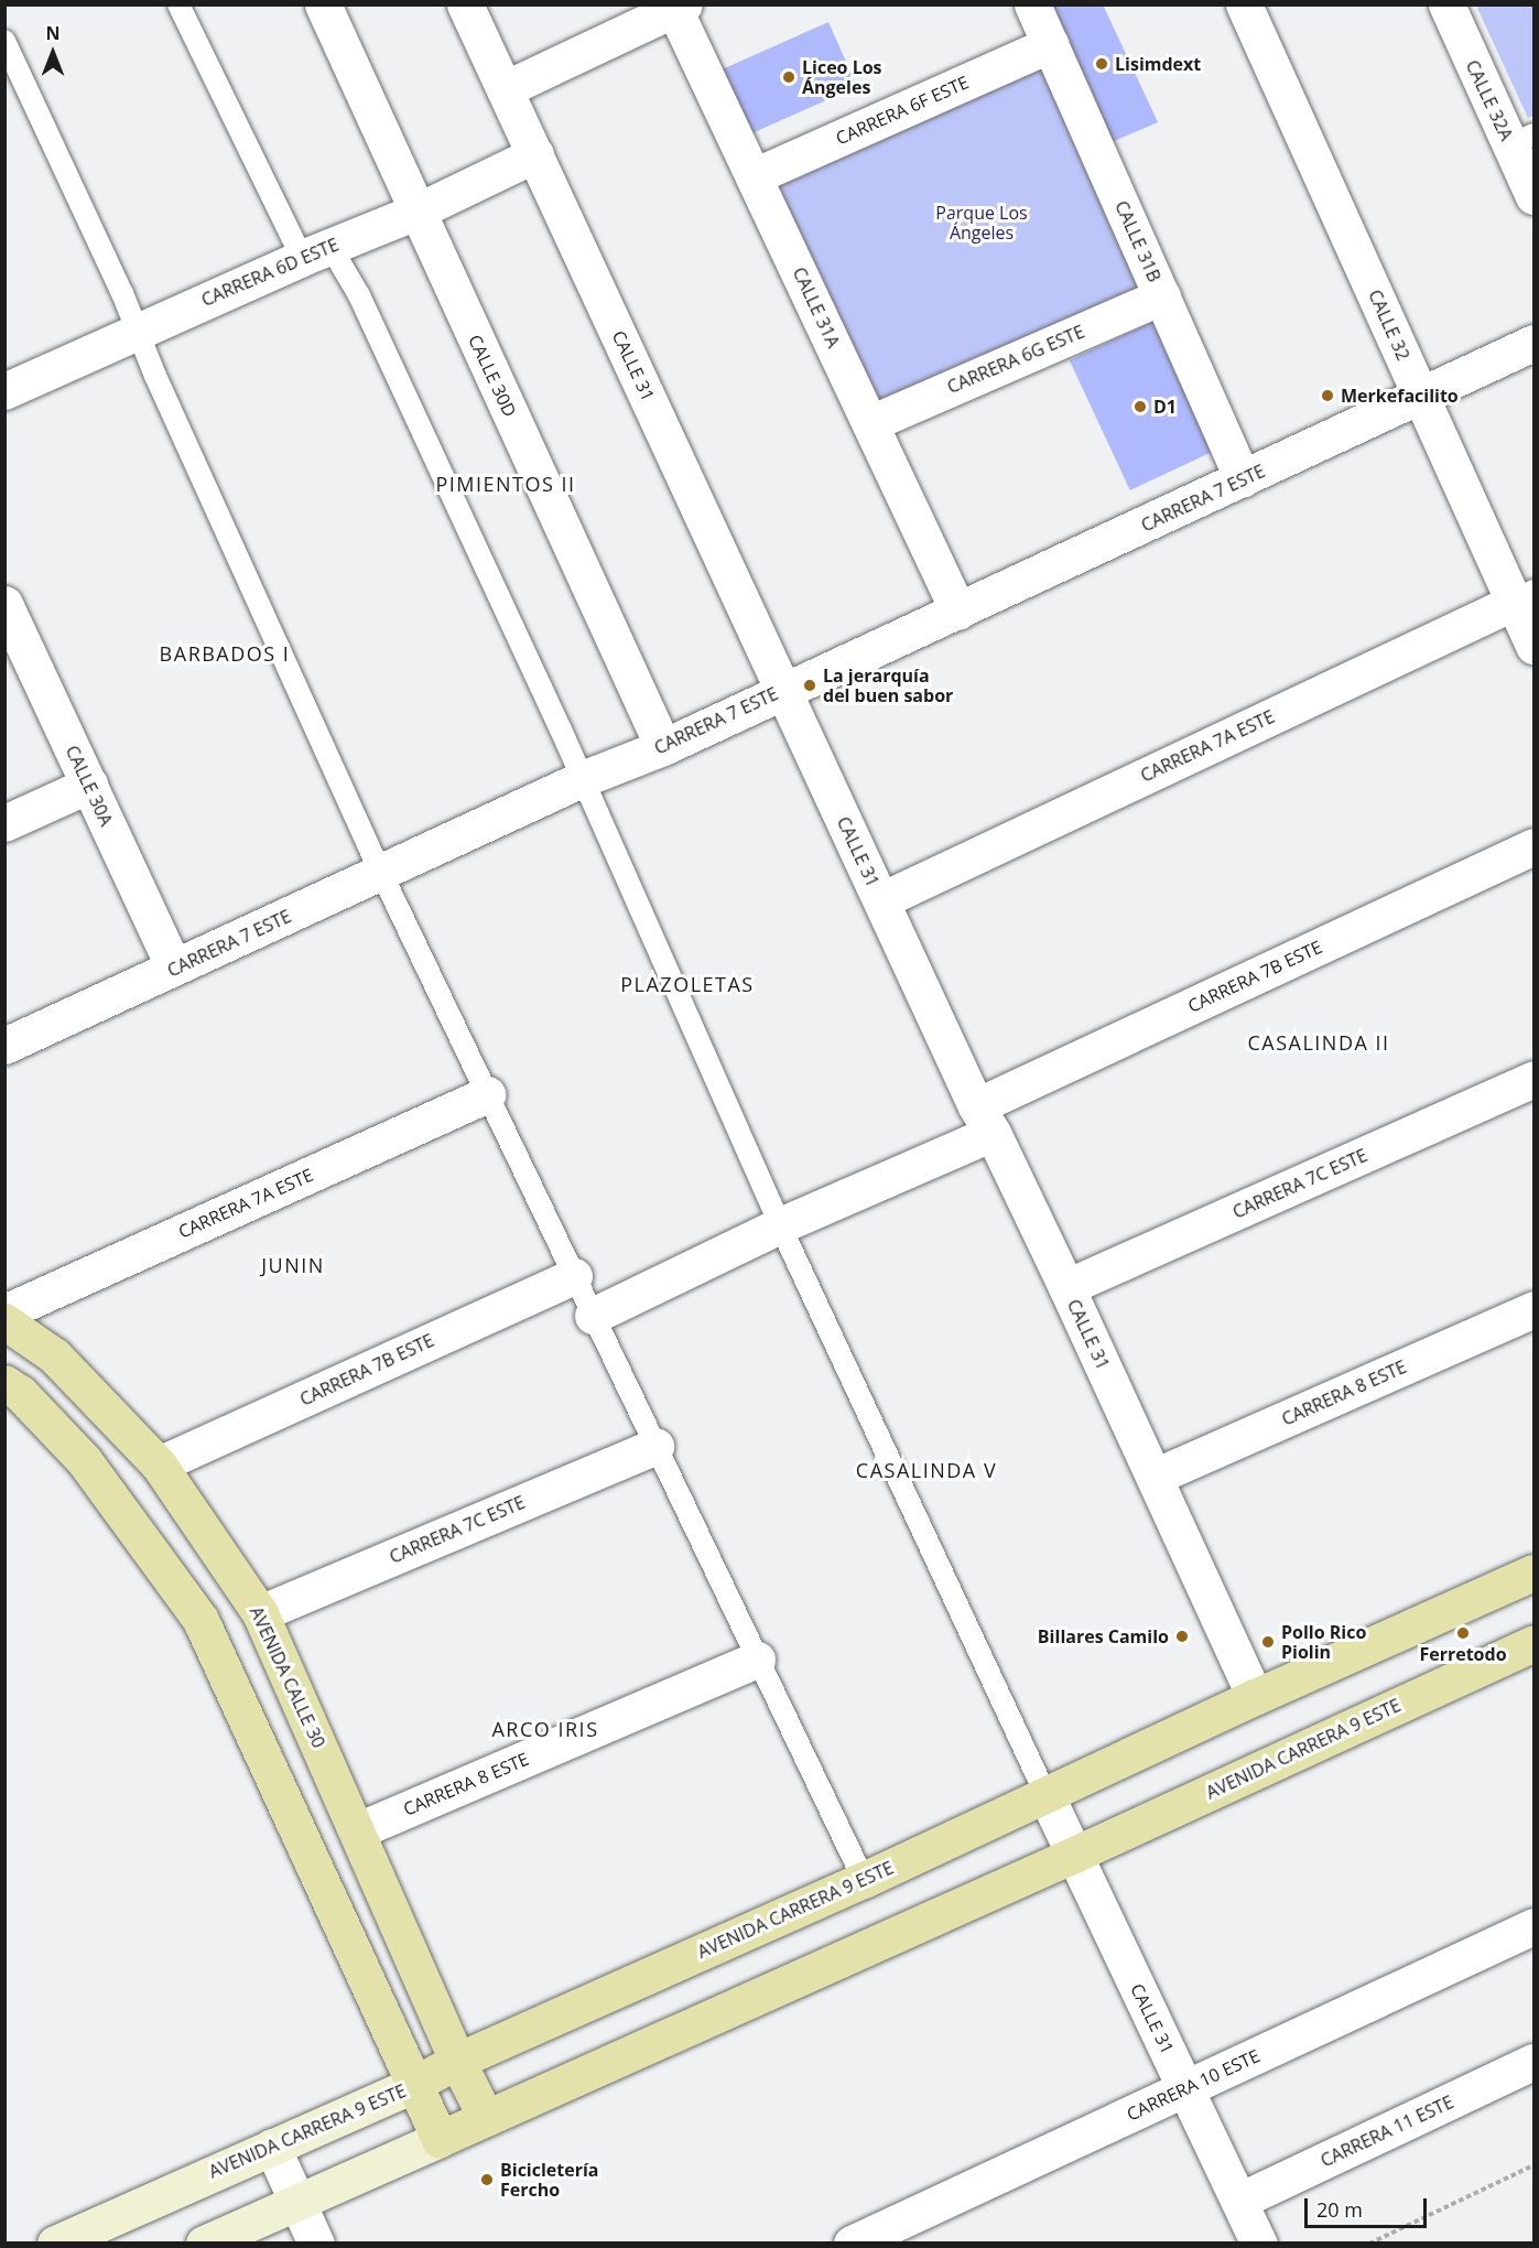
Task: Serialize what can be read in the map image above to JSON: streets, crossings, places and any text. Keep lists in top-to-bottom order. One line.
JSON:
{"streets":{"main road":["AVENIDA CALLE 30","AVENIDA CARRERA 9 ESTE"],"street":["CALLE 32A","CARRERA 6F ESTE","CALLE 31B","CARRERA 6D ESTE","CALLE 31A","CALLE 32","CARRERA 6G ESTE","CALLE 31","CALLE 30D","CARRERA 7 ESTE","CARRERA 7A ESTE","CALLE 30A","CARRERA 7B ESTE","CARRERA 7C ESTE","CARRERA 8 ESTE","CARRERA 10 ESTE","CARRERA 11 ESTE"]},"crossings":[["CARRERA 6F ESTE","CALLE 31B"],["CARRERA 6F ESTE","CALLE 31A"],["CALLE 31B","CARRERA 6G ESTE"],["CALLE 31B","CARRERA 7 ESTE"],["CARRERA 6D ESTE","CALLE 31"],["CARRERA 6D ESTE","CALLE 30D"],["CALLE 31A","CARRERA 6G ESTE"],["CALLE 31A","CARRERA 7 ESTE"],["CALLE 32","CARRERA 7 ESTE"],["CALLE 32","CARRERA 7A ESTE"],["CALLE 31","CARRERA 7 ESTE"],["CALLE 31","CARRERA 7A ESTE"],["CALLE 31","CARRERA 7B ESTE"],["CALLE 31","CARRERA 7C ESTE"],["CALLE 31","CARRERA 8 ESTE"],["CALLE 31","AVENIDA CARRERA 9 ESTE"],["CALLE 31","CARRERA 10 ESTE"],["CALLE 31","CARRERA 11 ESTE"],["CALLE 30D","CARRERA 7 ESTE"],["CARRERA 7 ESTE","CALLE 30A"],["CARRERA 7B ESTE","AVENIDA CALLE 30"],["CARRERA 7C ESTE","AVENIDA CALLE 30"],["CARRERA 8 ESTE","AVENIDA CALLE 30"],["AVENIDA CALLE 30","AVENIDA CARRERA 9 ESTE"]],"districts":["PIMIENTOS II","BARBADOS I","PLAZOLETAS","CASALINDA II","JUNIN","CASALINDA V","ARCO IRIS"],"parks":["Parque Los Ángeles"],"places":["Lisimdext","Liceo Los Ángeles","Merkefacilito","D1","La jerarquía del buen sabor","Ferretodo","Billares Camilo","Pollo Rico Piolin","Bicicletería Fercho"],"scale_bar":"20 m","north":"top"}
